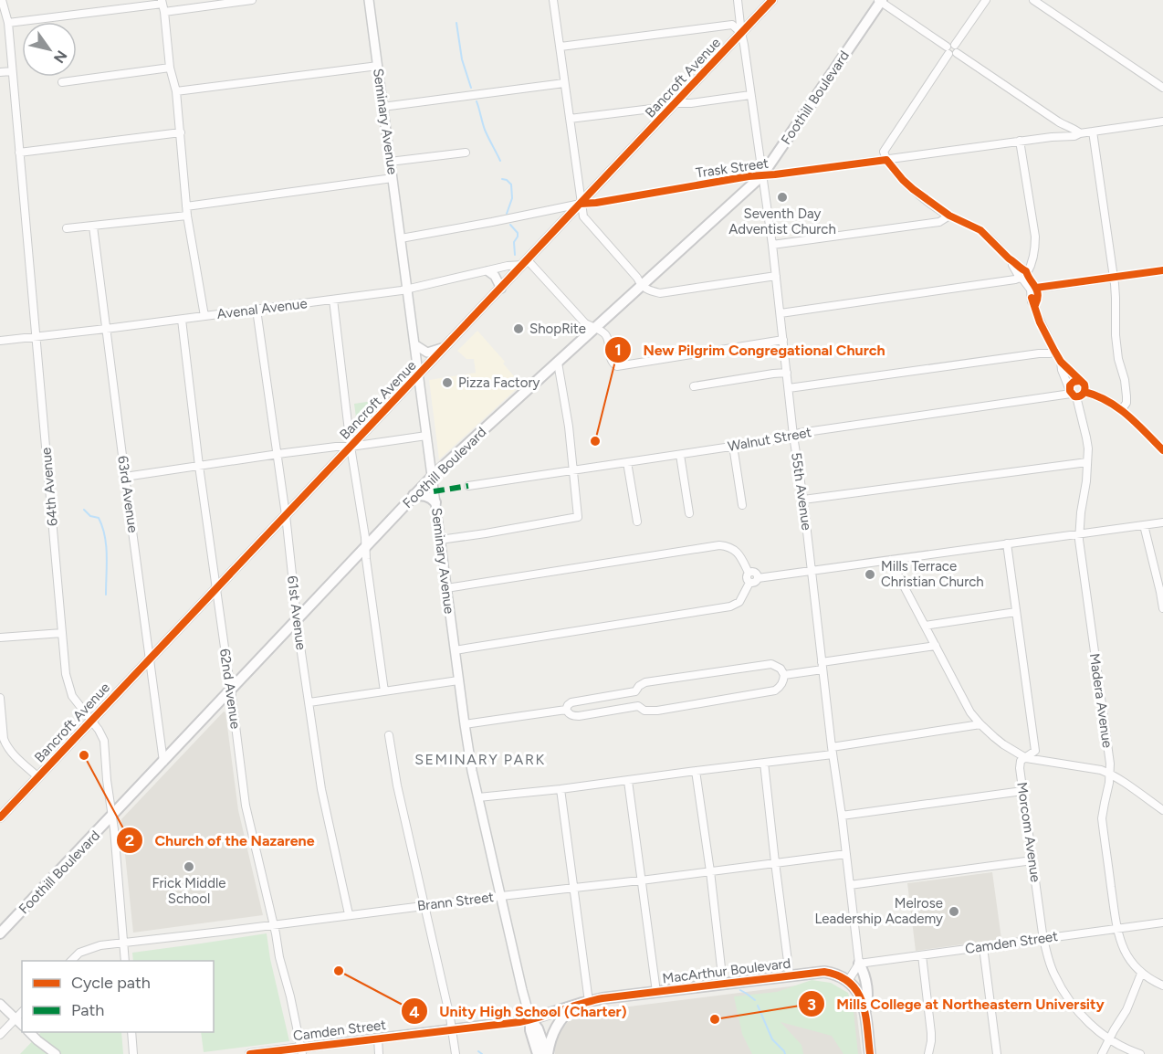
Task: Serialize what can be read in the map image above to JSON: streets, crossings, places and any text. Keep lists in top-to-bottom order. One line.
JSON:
{"streets":{"main road":["Foothill Boulevard","MacArthur Boulevard"],"street":["Bancroft Avenue","Seminary Avenue","Trask Street","Avenal Avenue","Walnut Street","64th Avenue","55th Avenue","63rd Avenue","61st Avenue","62nd Avenue","Madera Avenue","Morcom Avenue","Brann Street","Camden Street"]},"crossings":[["Bancroft Avenue","Seminary Avenue"],["Bancroft Avenue","Trask Street"],["Bancroft Avenue","Avenal Avenue"],["Bancroft Avenue","64th Avenue"],["Bancroft Avenue","55th Avenue"],["Bancroft Avenue","63rd Avenue"],["Bancroft Avenue","61st Avenue"],["Bancroft Avenue","62nd Avenue"],["Foothill Boulevard","Seminary Avenue"],["Foothill Boulevard","Trask Street"],["Foothill Boulevard","64th Avenue"],["Foothill Boulevard","55th Avenue"],["Foothill Boulevard","63rd Avenue"],["Foothill Boulevard","61st Avenue"],["Foothill Boulevard","62nd Avenue"],["Seminary Avenue","Trask Street"],["Seminary Avenue","Avenal Avenue"],["Seminary Avenue","Brann Street"],["Seminary Avenue","Camden Street"],["Seminary Avenue","MacArthur Boulevard"],["Trask Street","55th Avenue"],["Avenal Avenue","64th Avenue"],["Avenal Avenue","63rd Avenue"],["Avenal Avenue","61st Avenue"],["Avenal Avenue","62nd Avenue"],["Walnut Street","55th Avenue"],["Walnut Street","Madera Avenue"],["64th Avenue","Brann Street"],["55th Avenue","Brann Street"],["55th Avenue","Camden Street"],["61st Avenue","Brann Street"],["62nd Avenue","Brann Street"],["62nd Avenue","Camden Street"],["Madera Avenue","Camden Street"],["Morcom Avenue","Camden Street"],["Camden Street","MacArthur Boulevard"]],"districts":["SEMINARY PARK"],"places":["Seventh Day Adventist Church","ShopRite","Pizza Factory","New Pilgrim Congregational Church","Mills Terrace Christian Church","Church of the Nazarene","Frick Middle School","Melrose Leadership Academy","Unity High School (Charter)","Mills College at Northeastern University"],"legend":["Cycle path","Path"],"north":"bottom right"}
